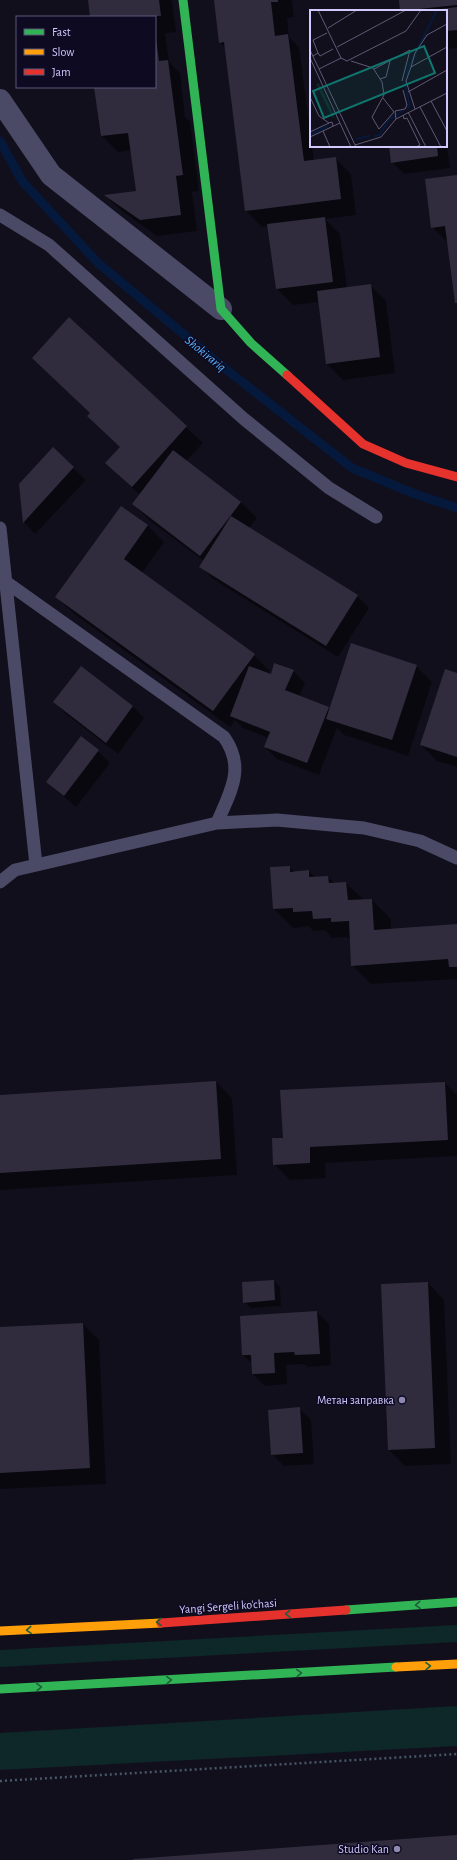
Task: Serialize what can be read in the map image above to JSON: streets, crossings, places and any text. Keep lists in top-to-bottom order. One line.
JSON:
{"streets":{"main road":["Yangi Sergeli ko'chasi"]},"water":["Shokirariq"],"places":["Метан заправка","Studio Kan"],"legend":["Fast","Slow","Jam"]}
